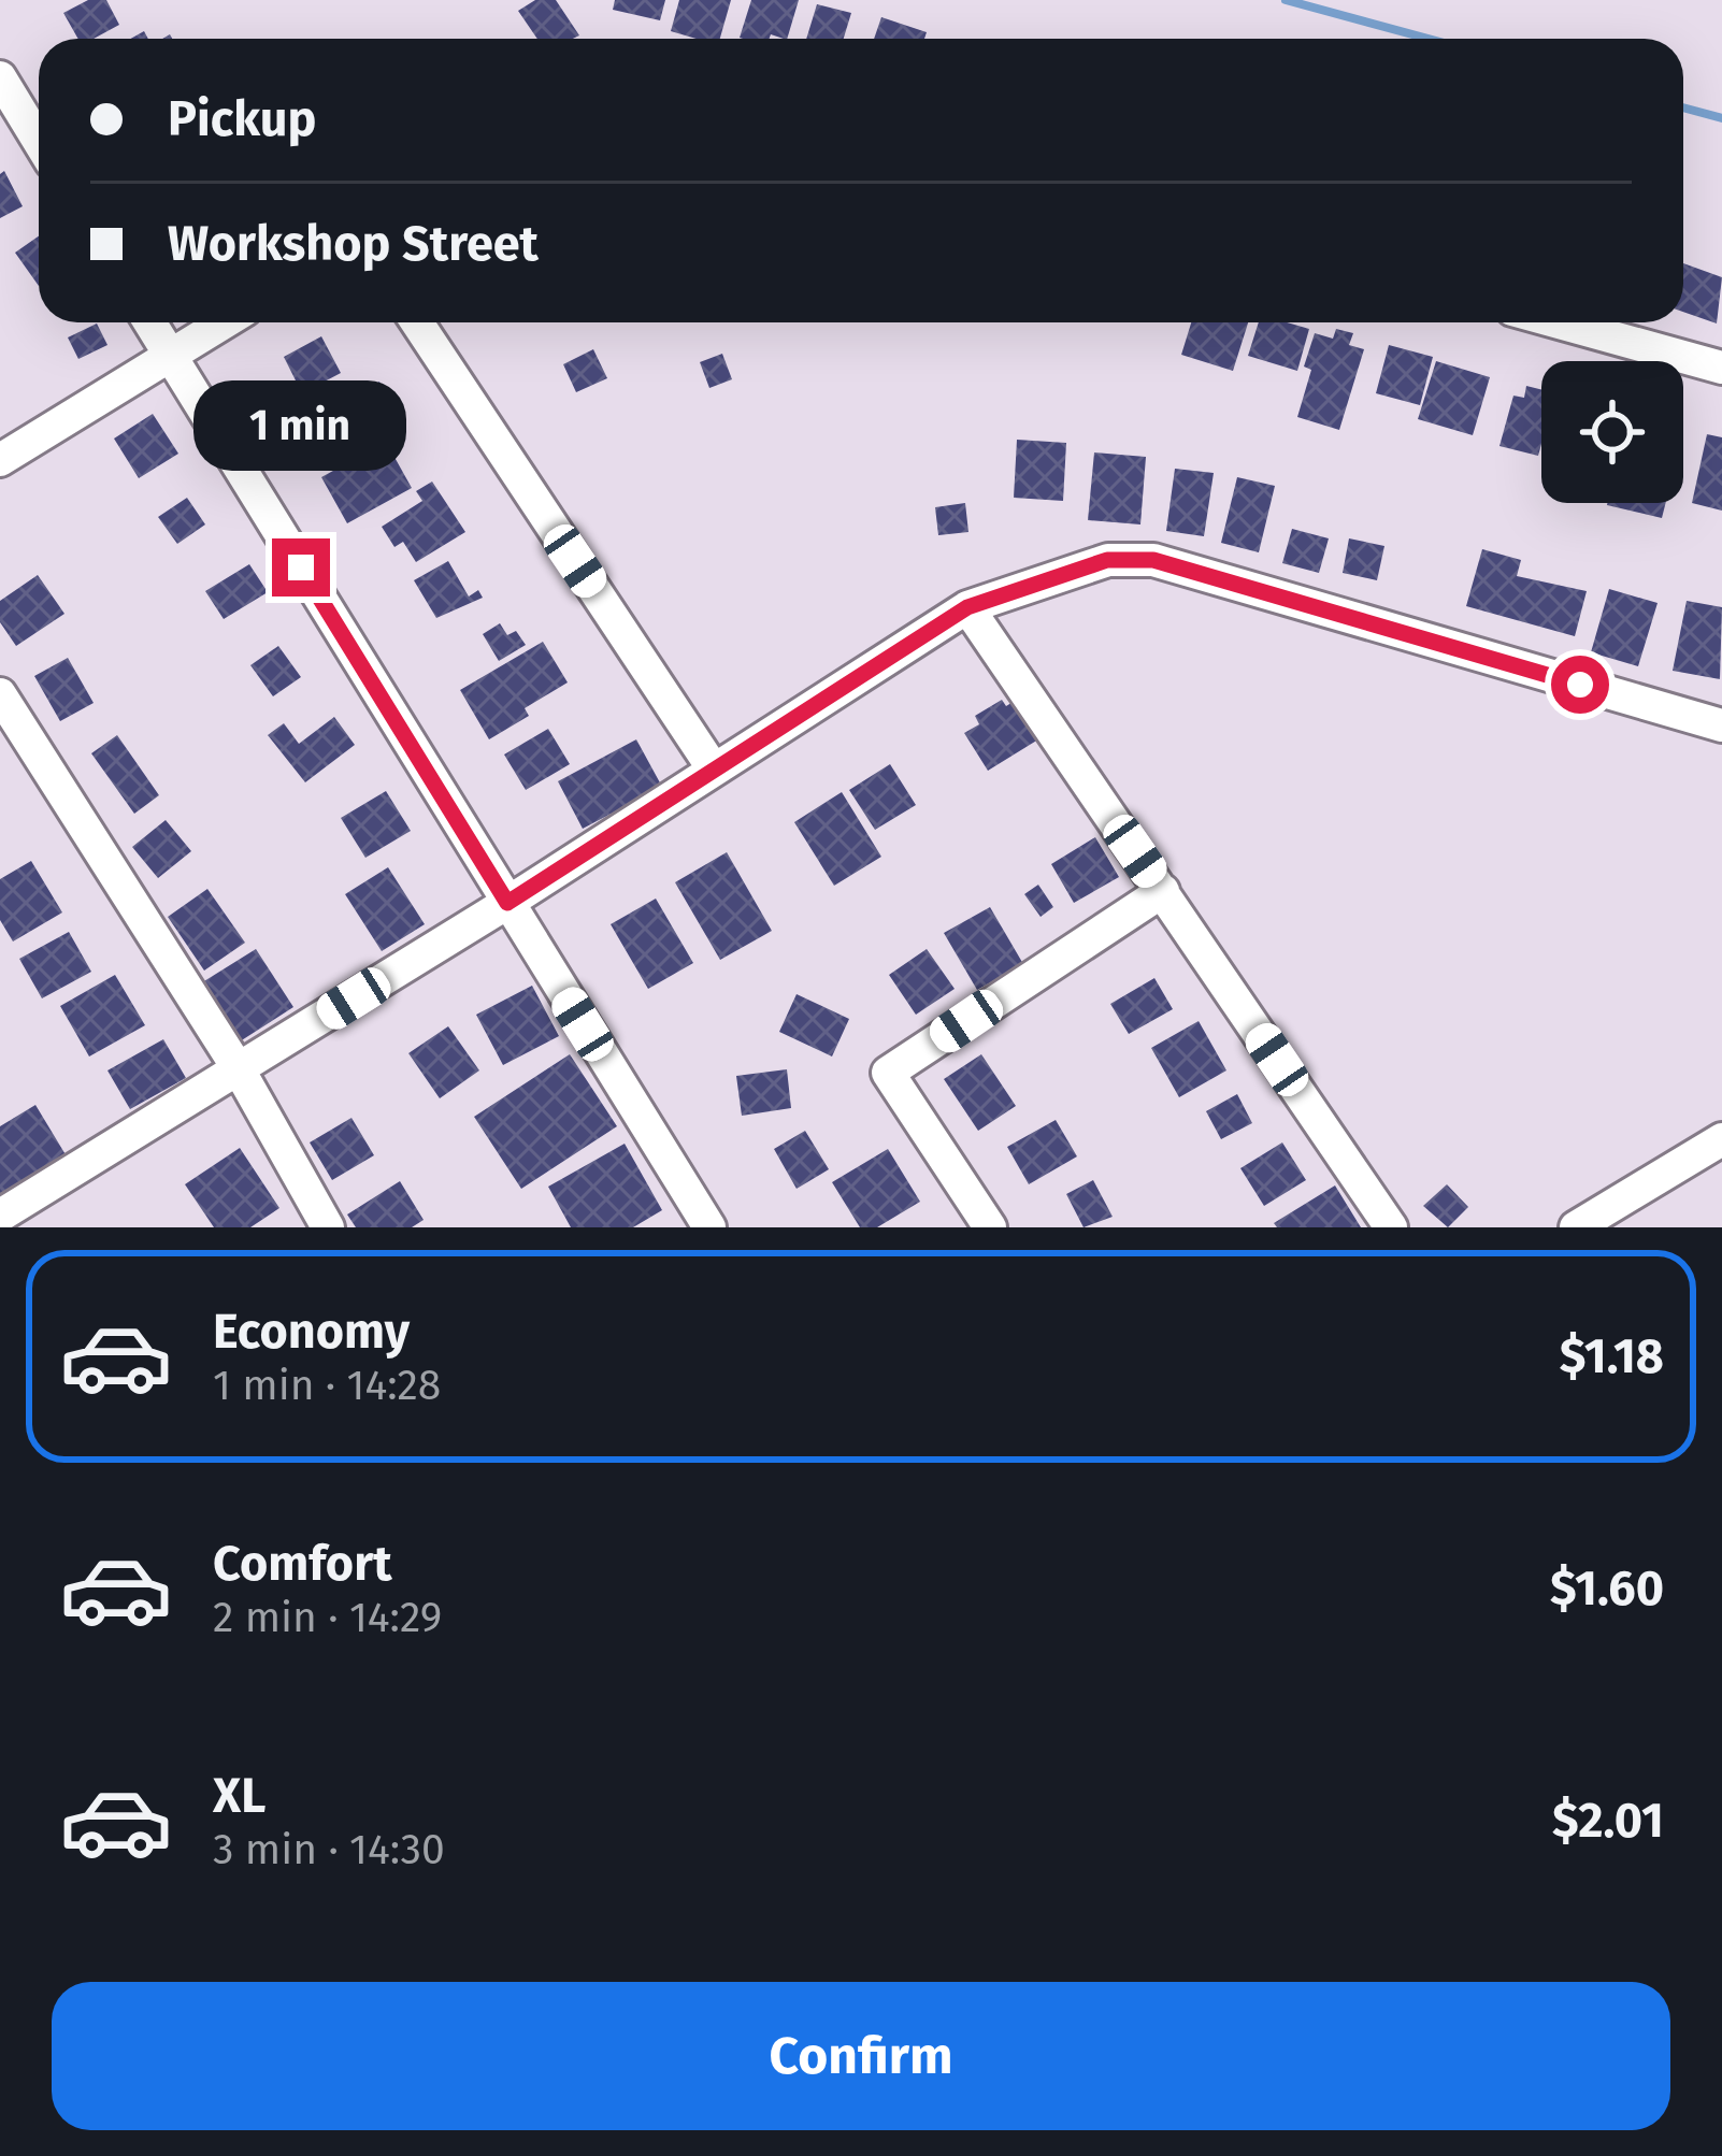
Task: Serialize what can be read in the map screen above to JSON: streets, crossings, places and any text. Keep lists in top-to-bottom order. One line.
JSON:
{"page":{"banner":["Pickup","Workshop Street"],"bubble":"1 min","list":[{"name":"Economy","note":"1 min · 14:28","value":"$1.18"},{"name":"Comfort","note":"2 min · 14:29","value":"$1.60"},{"name":"XL","note":"3 min · 14:30","value":"$2.01"}],"buttons":"Confirm"}}
